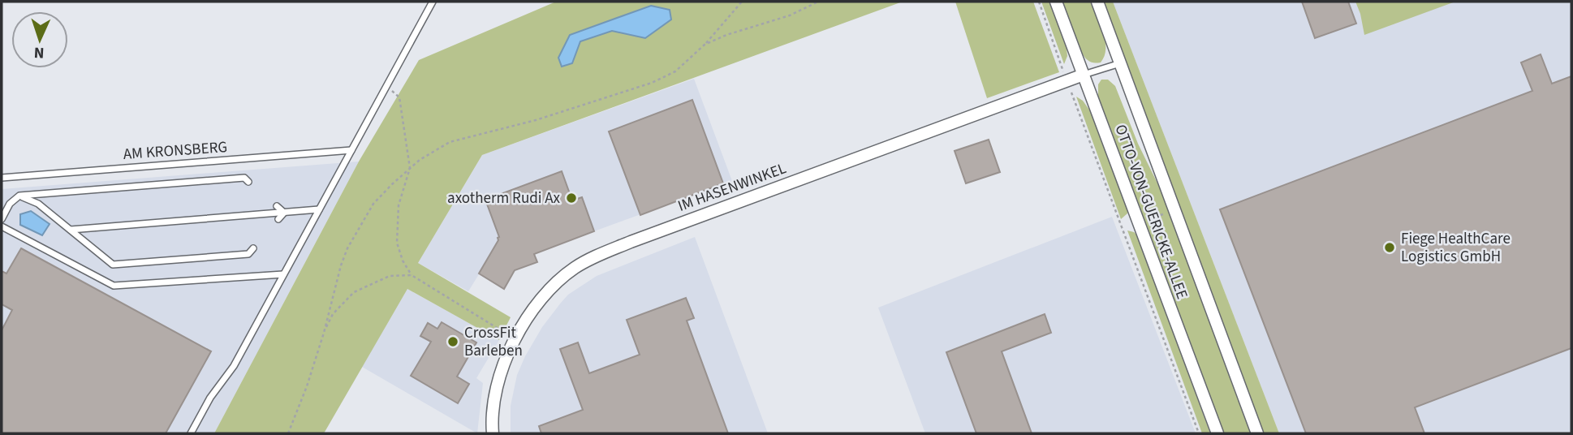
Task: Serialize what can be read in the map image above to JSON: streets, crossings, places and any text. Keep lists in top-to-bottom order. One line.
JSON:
{"streets":{"street":["IM HASENWINKEL","OTTO-VON-GUERICKE-ALLEE"],"lane":["AM KRONSBERG"]},"crossings":[["IM HASENWINKEL","OTTO-VON-GUERICKE-ALLEE"]],"places":["axotherm Rudi Ax","Fiege HealthCare Logistics GmbH","CrossFit Barleben"],"north":"bottom"}
